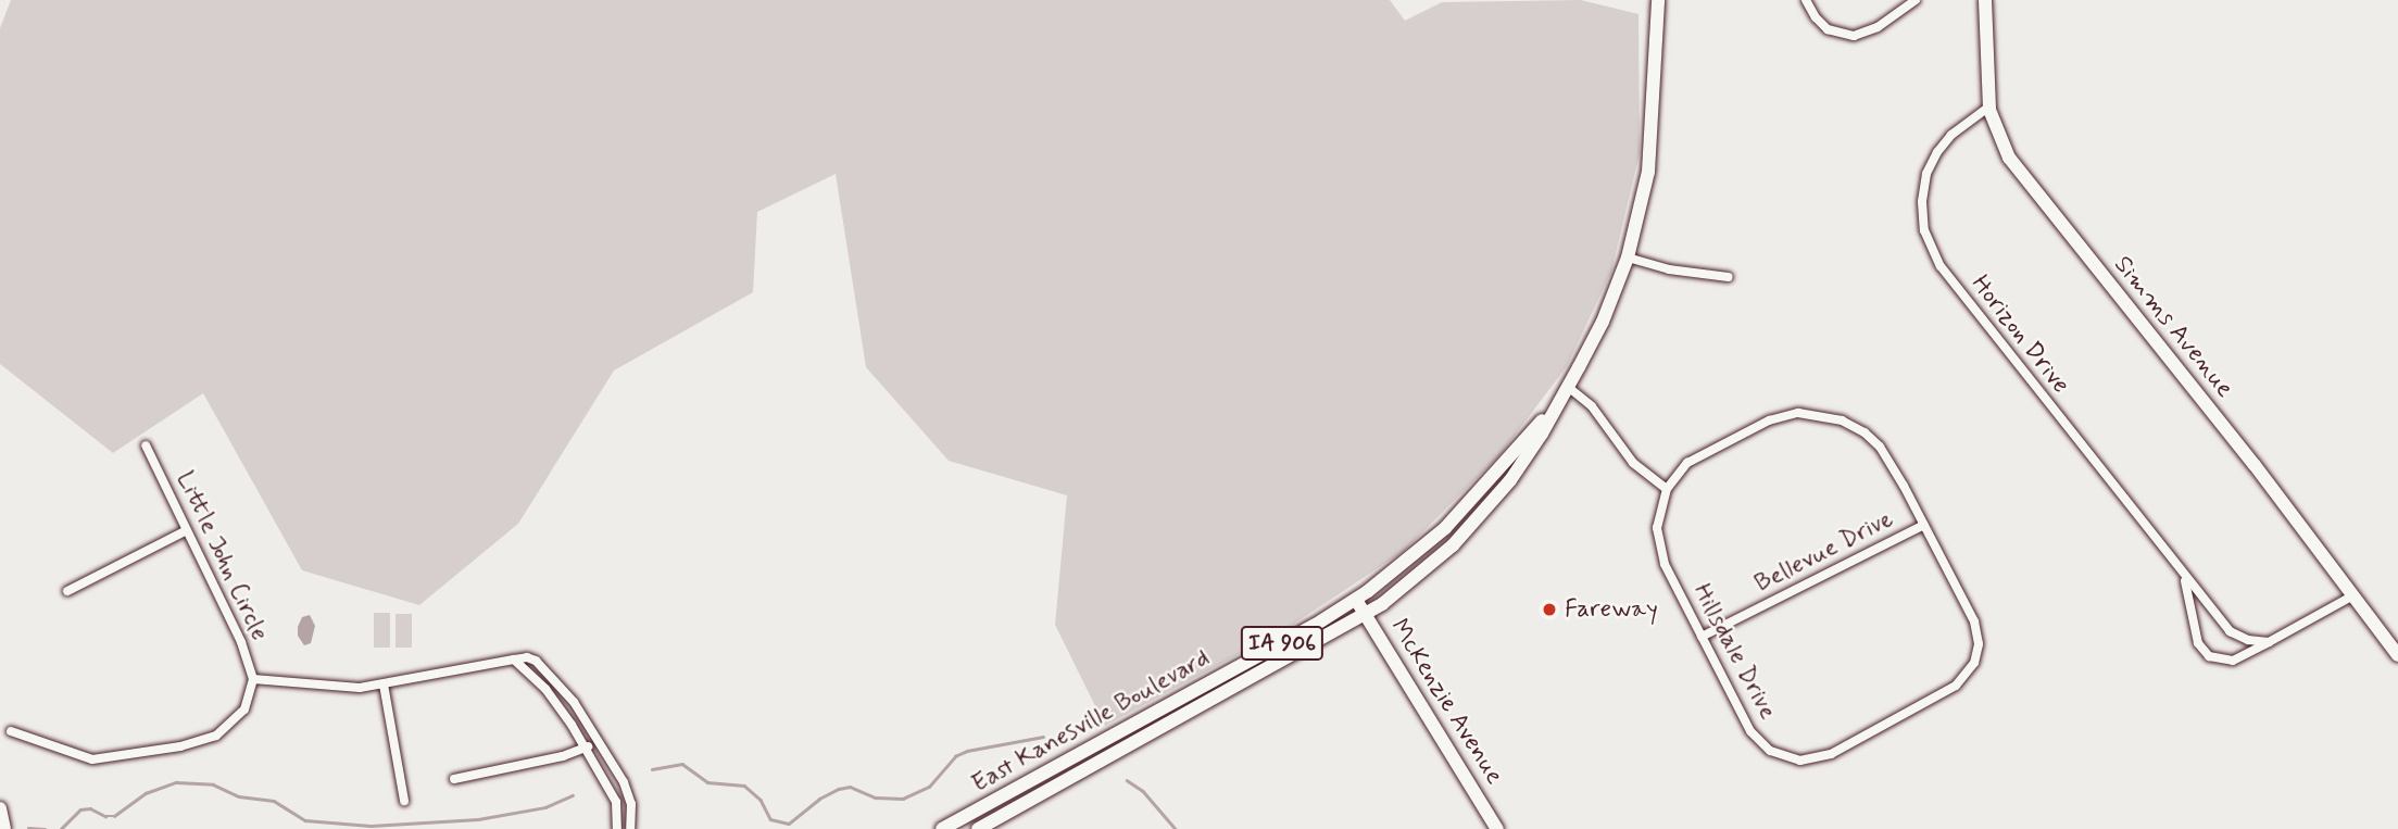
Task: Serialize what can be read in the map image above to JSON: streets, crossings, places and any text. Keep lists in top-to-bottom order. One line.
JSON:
{"streets":{"main road":["Simms Avenue","IA 906","McKenzie Avenue","East Kanesville Boulevard"],"street":["Horizon Drive","Bellevue Drive","Little John Circle","Hillsdale Drive"]},"crossings":[["Simms Avenue","Horizon Drive"],["Bellevue Drive","Hillsdale Drive"],["McKenzie Avenue","East Kanesville Boulevard"]],"places":["Fareway"]}
